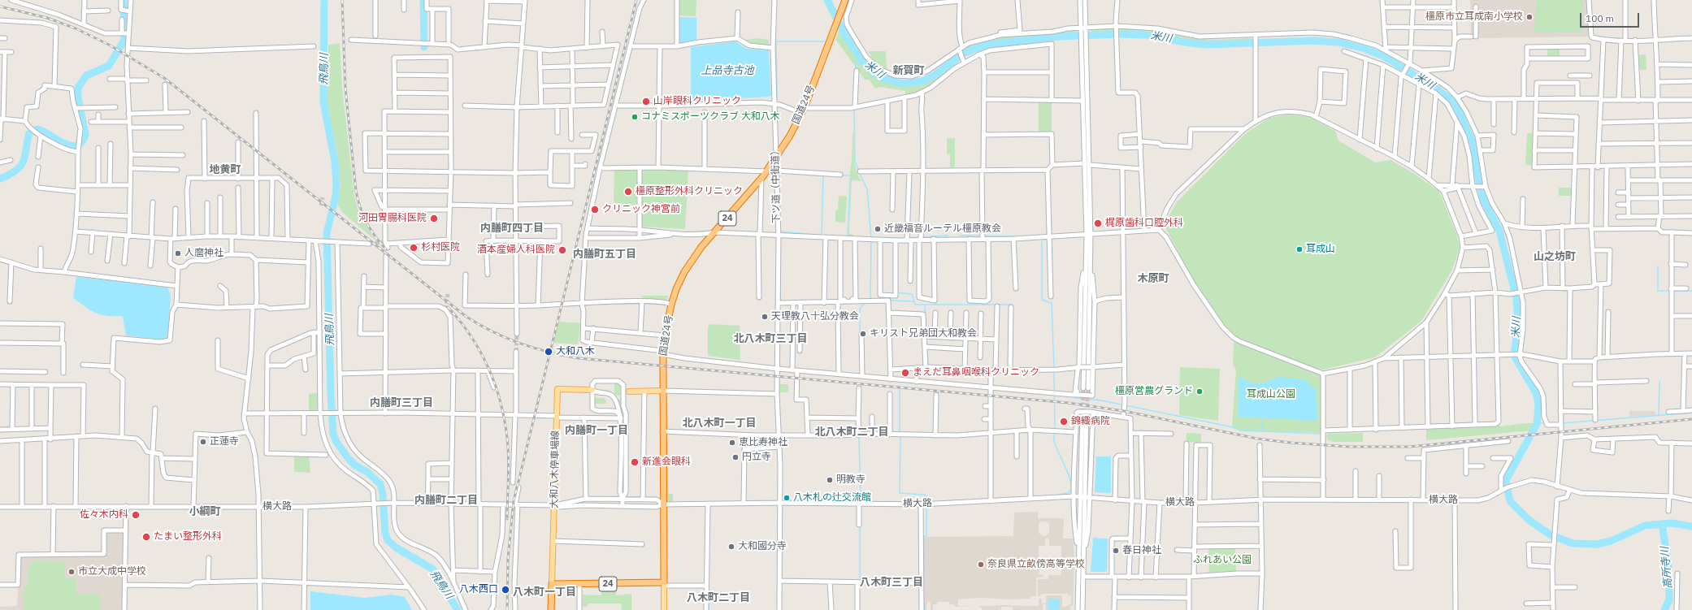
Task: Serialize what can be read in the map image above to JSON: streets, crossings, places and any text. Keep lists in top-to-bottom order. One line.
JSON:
{"streets":{"highway":["国道24号","24"],"main road":["大和八木停車場線"],"street":["下ツ道（中街道）","横大路"]},"crossings":[["国道24号","下ツ道（中街道）"],["国道24号","24"],["国道24号","横大路"],["下ツ道（中街道）","横大路"],["24","大和八木停車場線"],["大和八木停車場線","横大路"]],"districts":["新賀町","地黄町","内膳町四丁目","内膳町五丁目","山之坊町","木原町","北八木町三丁目","内膳町三丁目","北八木町一丁目","内膳町一丁目","北八木町二丁目","内膳町二丁目","小綱町","八木町三丁目","八木町一丁目","八木町二丁目"],"water":["米川","飛鳥川","上品寺古池","高所寺川"],"parks":["耳成山公園","ふれあい公園"],"places":["橿原市立耳成南小学校","山岸眼科クリニック","コナミスポーツクラブ 大和八木","橿原整形外科クリニック","クリニック神宮前","河田胃腸科医院","梶原歯科口腔外科","近畿福音ルーテル橿原教会","杉村医院","耳成山","酒本産婦人科医院","人麿神社","天理教八十弘分教会","キリスト兄弟団大和教会","大和八木","まえだ耳鼻咽喉科クリニック","橿原営農グランド","錦織病院","正蓮寺","恵比寿神社","円立寺","新進会眼科","明教寺","八木札の辻交流館","佐々木内科","たまい整形外科","大和國分寺","春日神社","奈良県立畝傍高等学校","市立大成中学校","八木西口"],"scale_bar":"100 m"}
